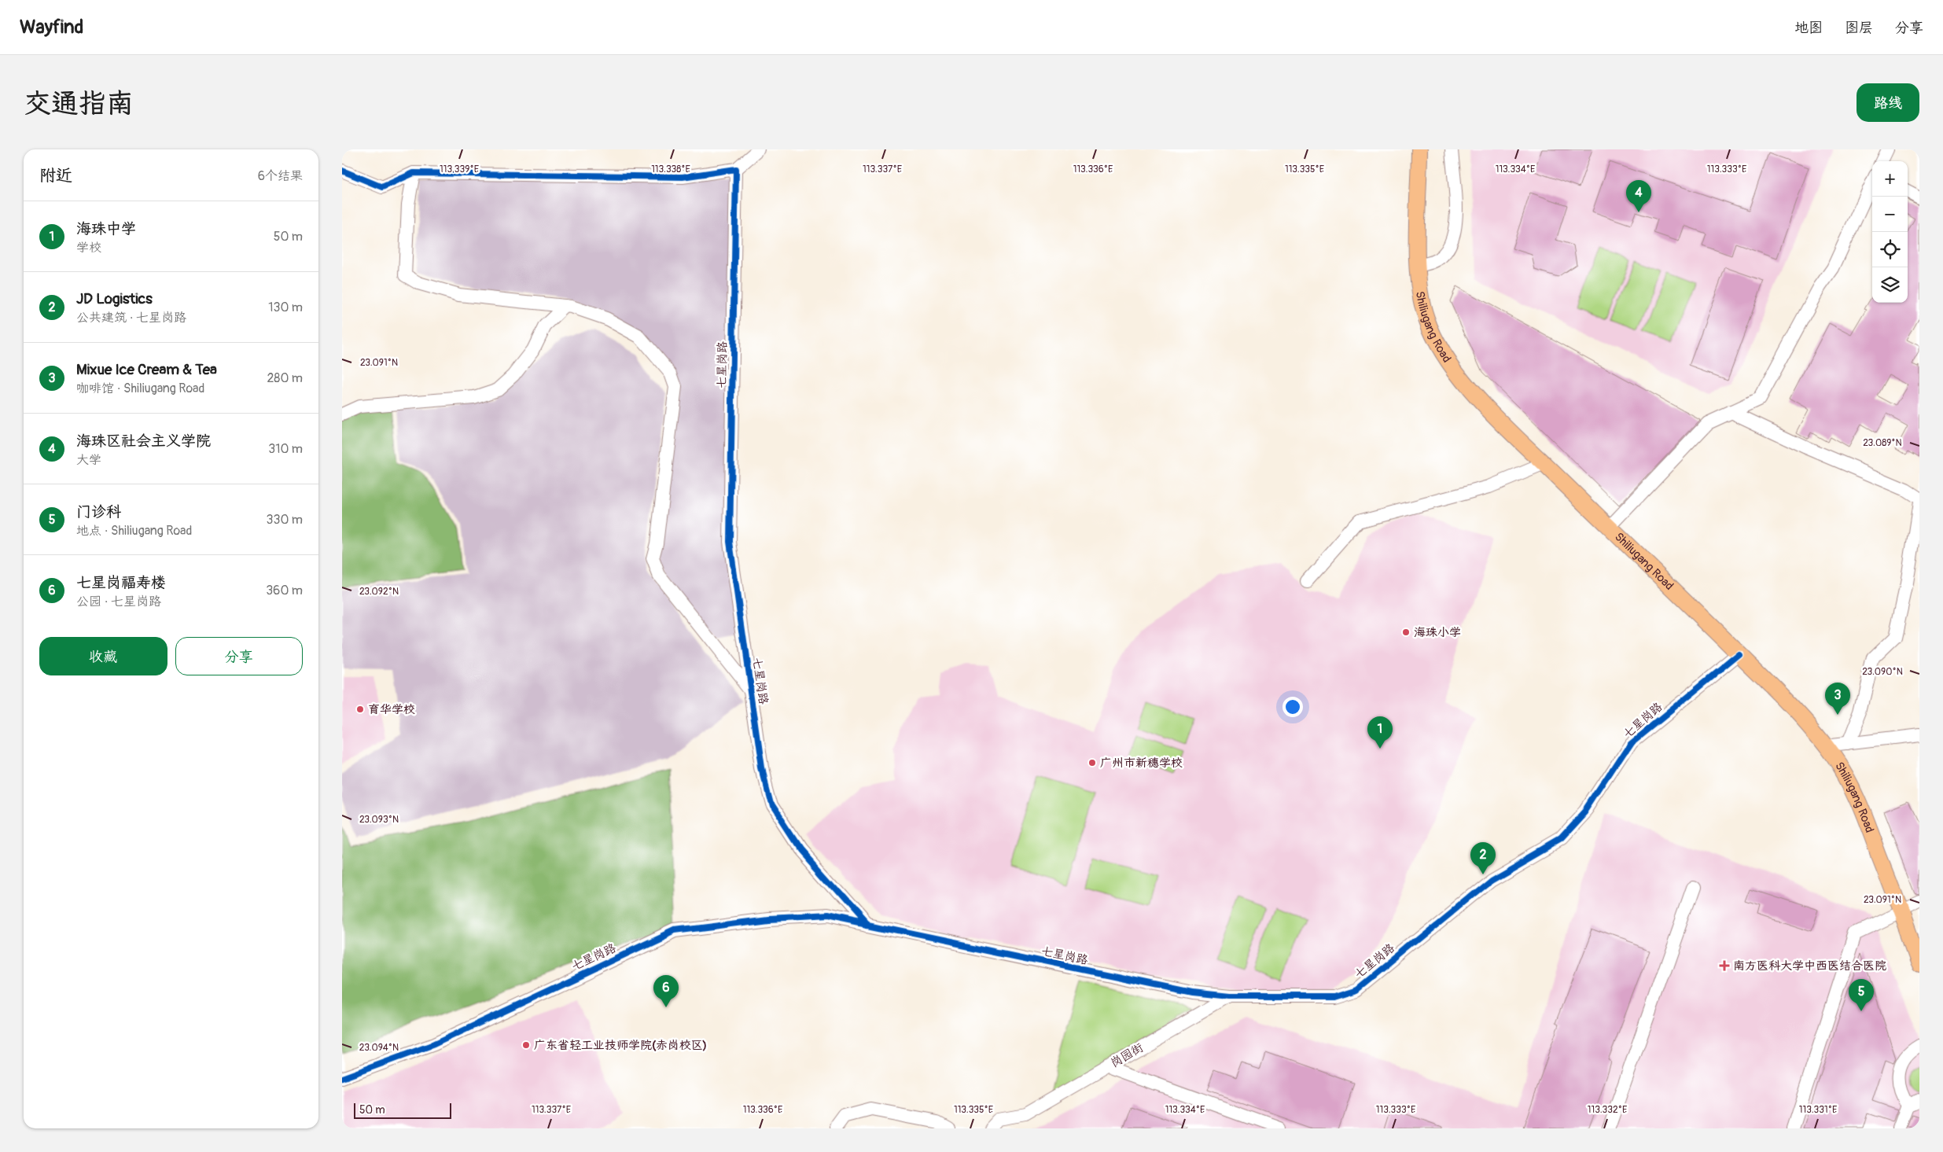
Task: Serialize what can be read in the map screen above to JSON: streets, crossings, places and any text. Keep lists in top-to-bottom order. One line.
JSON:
{"streets":{"main road":["Shiliugang Road"],"street":["七星岗路","岗园街"]},"crossings":[["Shiliugang Road","七星岗路"],["七星岗路","岗园街"]],"places":{"other":["海珠小学","育华学校","广州市新穗学校","广东省轻工业技师学院(赤岗校区)"],"health":["南方医科大学中西医结合医院"]},"scale_bar":"50 m","page":{"header":"Wayfind","nav":["地图","图层","分享"],"buttons":["路线",["收藏","分享"]],"title":"交通指南","heading":["附近","6个结果"],"map_buttons":["+","−"],"pins":["4","3","1","2","6","5"],"list":[{"mark":"1","name":"海珠中学","note":"学校","value":"50 m"},{"mark":"2","name":"JD Logistics","note":"公共建筑 · 七星岗路","value":"130 m"},{"mark":"3","name":"Mixue Ice Cream & Tea","note":"咖啡馆 · Shiliugang Road","value":"280 m"},{"mark":"4","name":"海珠区社会主义学院","note":"大学","value":"310 m"},{"mark":"5","name":"门诊科","note":"地点 · Shiliugang Road","value":"330 m"},{"mark":"6","name":"七星岗福寿楼","note":"公园 · 七星岗路","value":"360 m"}],"scale":"50 m"},"coordinates":["113.339°E","113.338°E","113.337°E","113.336°E","113.335°E","113.334°E","113.333°E","23.091°N","23.089°N","23.092°N","23.090°N","23.093°N","23.094°N","113.332°E","113.331°E"]}
